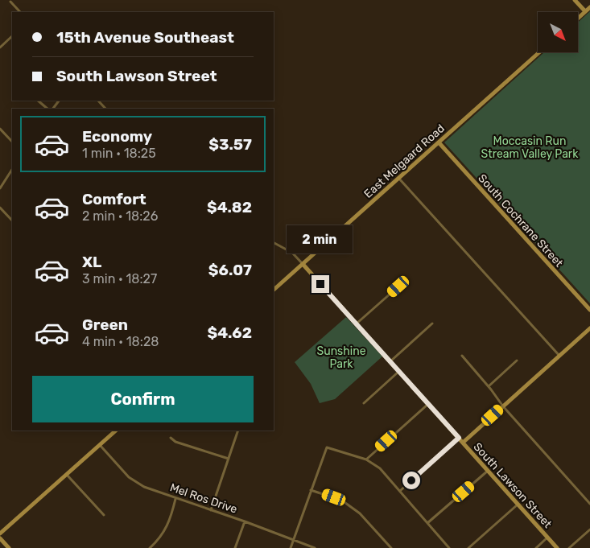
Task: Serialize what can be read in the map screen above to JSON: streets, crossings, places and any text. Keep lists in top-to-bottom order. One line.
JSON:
{"streets":{"street":["East Melgaard Road","South Cochrane Street","South Lawson Street","Mel Ros Drive"]},"crossings":[["East Melgaard Road","South Cochrane Street"],["East Melgaard Road","South Lawson Street"]],"parks":["Moccasin Run Stream Valley Park","Sunshine Park"],"north":"bottom right","page":{"banner":["15th Avenue Southeast","South Lawson Street"],"list":[{"name":"Economy","note":"1 min · 18:25","value":"$3.57"},{"name":"Comfort","note":"2 min · 18:26","value":"$4.82"},{"name":"XL","note":"3 min · 18:27","value":"$6.07"},{"name":"Green","note":"4 min · 18:28","value":"$4.62"}],"bubble":"2 min","buttons":"Confirm"}}
